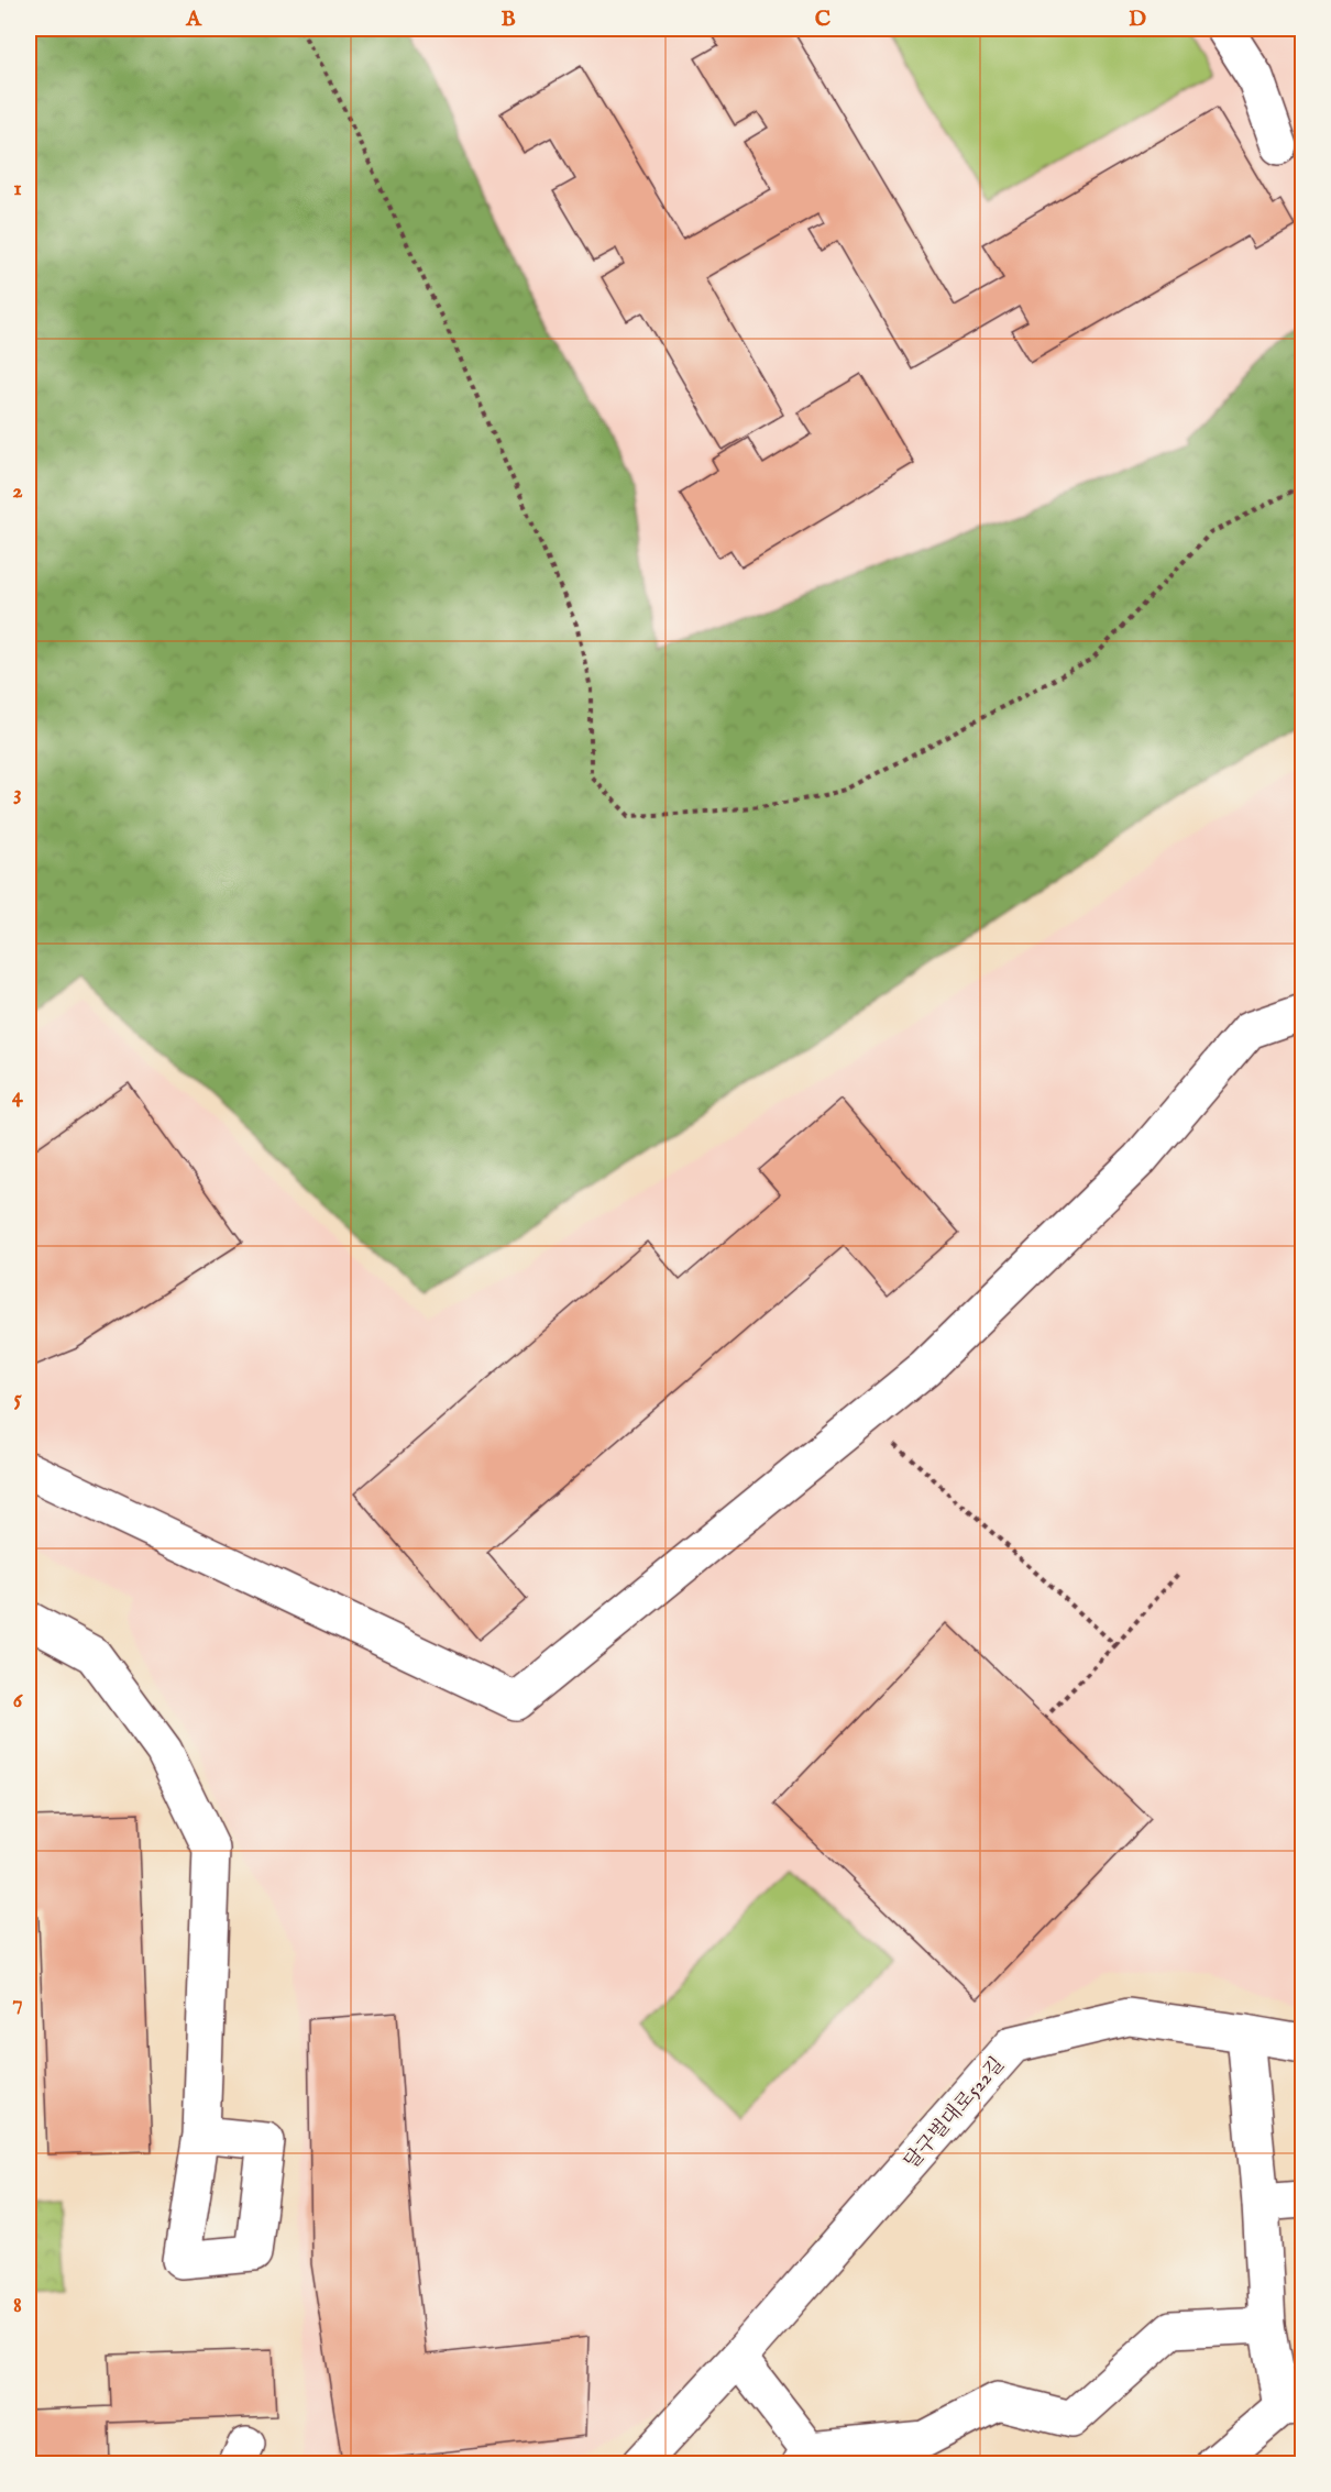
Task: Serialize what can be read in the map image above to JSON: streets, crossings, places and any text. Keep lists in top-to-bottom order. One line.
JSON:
{"streets":{"street":["달구벌대로522길"]},"grid":{"columns":["A","B","C","D"],"rows":["1","2","3","4","5","6","7","8"]}}
